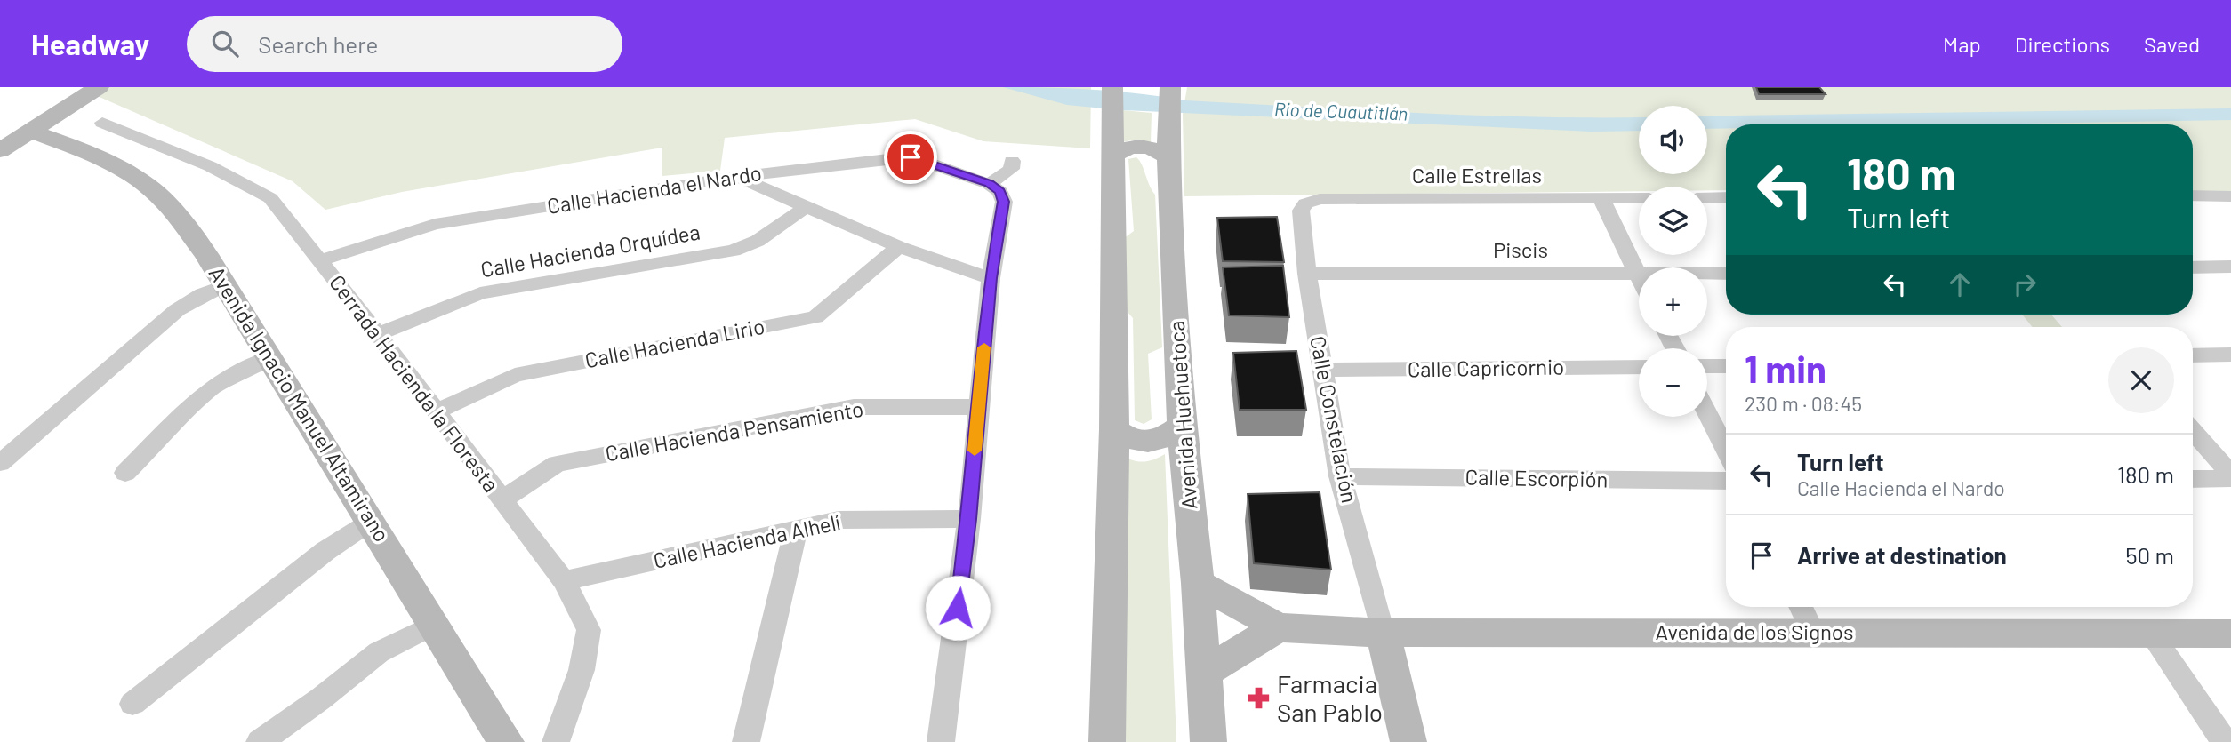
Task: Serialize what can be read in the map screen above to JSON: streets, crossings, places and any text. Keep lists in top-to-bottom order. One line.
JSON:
{"streets":{"street":["Calle Estrellas","Calle Hacienda el Nardo","Piscis","Calle Hacienda Orquídea","Calle Hacienda Lirio","Calle Capricornio","Cerrada Hacienda la Floresta","Avenida Ignacio Manuel Altamirano","Avenida Huehuetoca","Calle Constelación","Calle Hacienda Pensamiento","Calle Escorpión","Calle Hacienda Alhelí","Avenida de los Signos"]},"crossings":[["Calle Estrellas","Calle Constelación"],["Calle Hacienda el Nardo","Cerrada Hacienda la Floresta"],["Piscis","Calle Constelación"],["Calle Hacienda Orquídea","Cerrada Hacienda la Floresta"],["Calle Hacienda Lirio","Cerrada Hacienda la Floresta"],["Calle Capricornio","Calle Constelación"],["Cerrada Hacienda la Floresta","Calle Hacienda Pensamiento"],["Cerrada Hacienda la Floresta","Calle Hacienda Alhelí"],["Avenida Huehuetoca","Avenida de los Signos"],["Calle Constelación","Calle Escorpión"],["Calle Constelación","Avenida de los Signos"]],"water":["Rio de Cuautitlán"],"places":{"pharmacy":["Farmacia San Pablo"]},"page":{"header":"Headway","search":"Search here","nav":["Map","Directions","Saved"],"map_buttons":["+","−"],"turn":["180 m","Turn left"],"heading":["1 min","230 m · 08:45"],"list":[{"name":"Turn left","note":"Calle Hacienda el Nardo","value":"180 m"},{"name":"Arrive at destination","value":"50 m"}]}}
